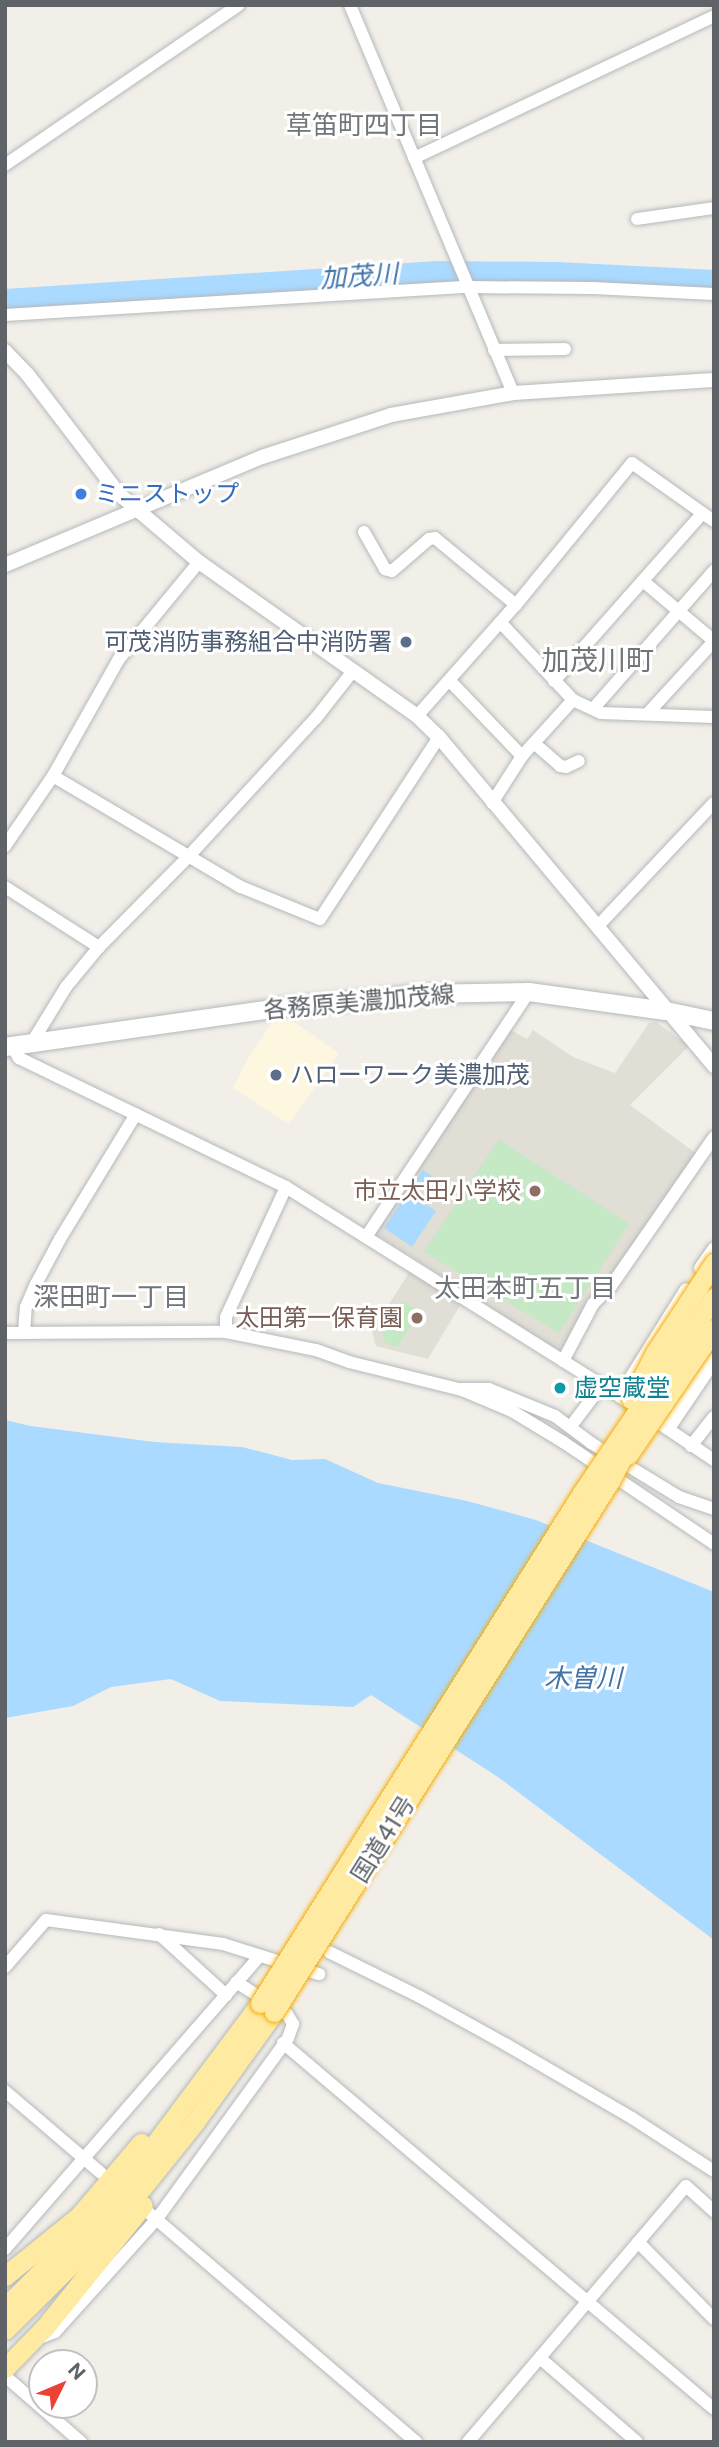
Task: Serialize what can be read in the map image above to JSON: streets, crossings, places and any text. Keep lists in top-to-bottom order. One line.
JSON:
{"streets":{"highway":["国道41号"],"main road":["各務原美濃加茂線"]},"districts":["草笛町四丁目","加茂川町","太田本町五丁目","深田町一丁目"],"water":["加茂川","木曽川"],"places":["ミニストップ","可茂消防事務組合中消防署","ハローワーク美濃加茂","市立太田小学校","太田第一保育園","虚空蔵堂"],"north":"top right"}
